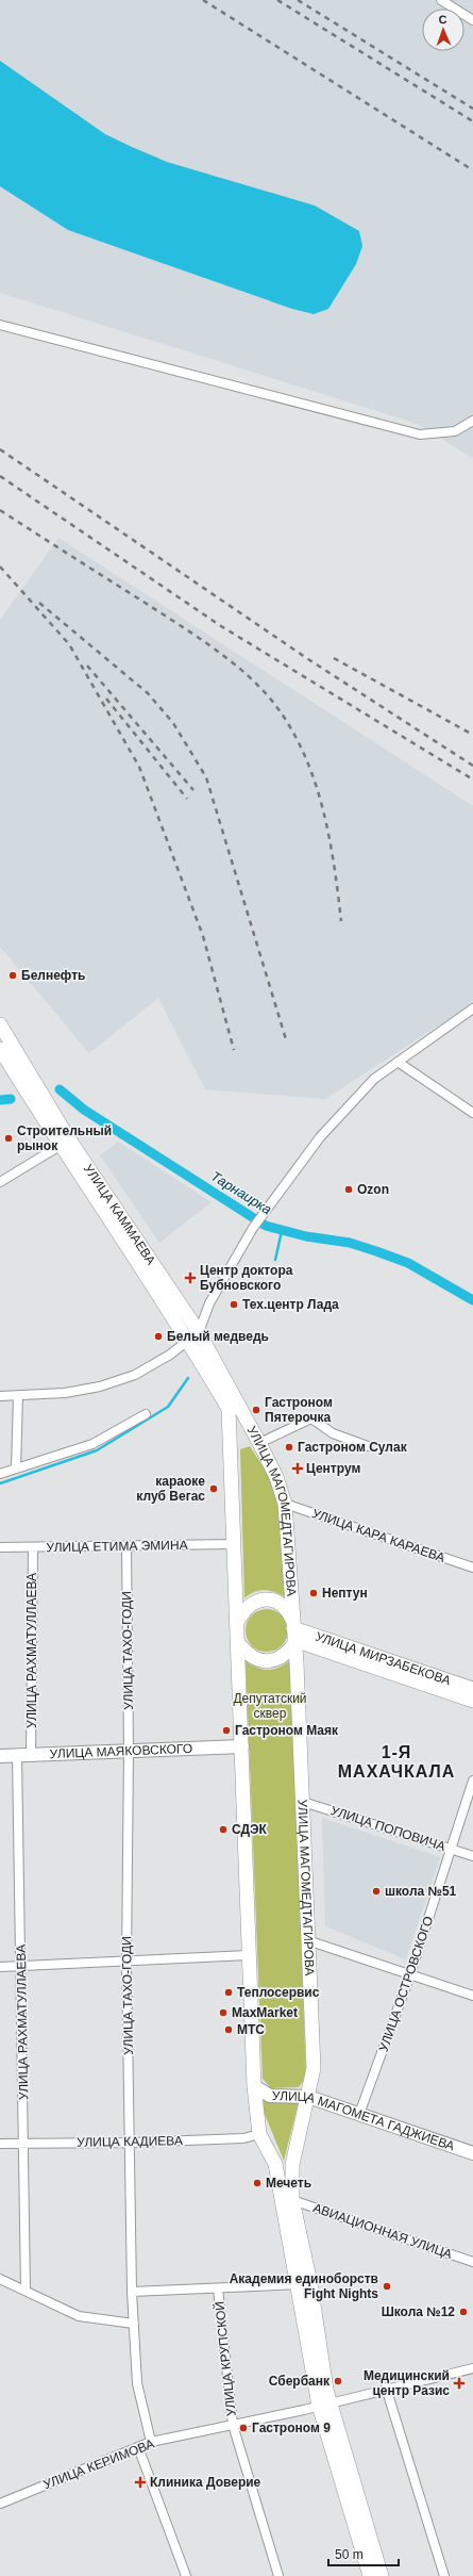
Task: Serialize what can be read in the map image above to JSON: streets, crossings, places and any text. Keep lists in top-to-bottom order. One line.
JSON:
{"streets":{"main road":["УЛИЦА КАММАЕВА","УЛИЦА МАГОМЕДТАГИРОВА","УЛИЦА МИРЗАБЕКОВА","УЛИЦА МАЯКОВСКОГО","УЛИЦА МАГОМЕТА ГАДЖИЕВА"],"street":["УЛИЦА КАРА КАРАЕВА","УЛИЦА ЕТИМА ЭМИНА","УЛИЦА РАХМАТУЛЛАЕВА","УЛИЦА ТАХО-ГОДИ","УЛИЦА ПОПОВИЧА","УЛИЦА ОСТРОВСКОГО","УЛИЦА КАДИЕВА","АВИАЦИОННАЯ УЛИЦА","УЛИЦА КРУПСКОЙ","УЛИЦА КЕРИМОВА"]},"crossings":[["УЛИЦА КАММАЕВА","УЛИЦА МАГОМЕДТАГИРОВА"],["УЛИЦА МАГОМЕДТАГИРОВА","УЛИЦА КАРА КАРАЕВА"],["УЛИЦА МАГОМЕДТАГИРОВА","УЛИЦА ЕТИМА ЭМИНА"],["УЛИЦА МАГОМЕДТАГИРОВА","УЛИЦА МИРЗАБЕКОВА"],["УЛИЦА МАГОМЕДТАГИРОВА","УЛИЦА МАЯКОВСКОГО"],["УЛИЦА МАГОМЕДТАГИРОВА","УЛИЦА ПОПОВИЧА"],["УЛИЦА МАГОМЕДТАГИРОВА","УЛИЦА МАГОМЕТА ГАДЖИЕВА"],["УЛИЦА МАГОМЕДТАГИРОВА","УЛИЦА КАДИЕВА"],["УЛИЦА МАГОМЕДТАГИРОВА","АВИАЦИОННАЯ УЛИЦА"],["УЛИЦА МАГОМЕДТАГИРОВА","УЛИЦА КЕРИМОВА"],["УЛИЦА ЕТИМА ЭМИНА","УЛИЦА РАХМАТУЛЛАЕВА"],["УЛИЦА ЕТИМА ЭМИНА","УЛИЦА ТАХО-ГОДИ"],["УЛИЦА РАХМАТУЛЛАЕВА","УЛИЦА МАЯКОВСКОГО"],["УЛИЦА РАХМАТУЛЛАЕВА","УЛИЦА КАДИЕВА"],["УЛИЦА ТАХО-ГОДИ","УЛИЦА МАЯКОВСКОГО"],["УЛИЦА ТАХО-ГОДИ","УЛИЦА КАДИЕВА"],["УЛИЦА ТАХО-ГОДИ","УЛИЦА КЕРИМОВА"],["УЛИЦА ПОПОВИЧА","УЛИЦА ОСТРОВСКОГО"],["УЛИЦА ОСТРОВСКОГО","УЛИЦА МАГОМЕТА ГАДЖИЕВА"],["УЛИЦА КРУПСКОЙ","УЛИЦА КЕРИМОВА"]],"districts":["1-Я МАХАЧКАЛА"],"water":["Тарнаирка"],"parks":["Депутатский сквер"],"places":{"other":["Белнефть","Строительный рынок","Ozon","Тех.центр Лада","Белый медведь","Гастроном Пятерочка","Гастроном Сулак","караоке клуб Вегас","Нептун","Гастроном Маяк","СДЭК","школа №51","Теплосервис","MaxMarket","МТС","Мечеть","Академия единоборств Fight Nights","Школа №12","Сбербанк","Гастроном 9"],"health":["Центр доктора Бубновского","Центрум","Медицинский центр Разис","Клиника Доверие"]},"scale_bar":"50 m","north":"top"}
